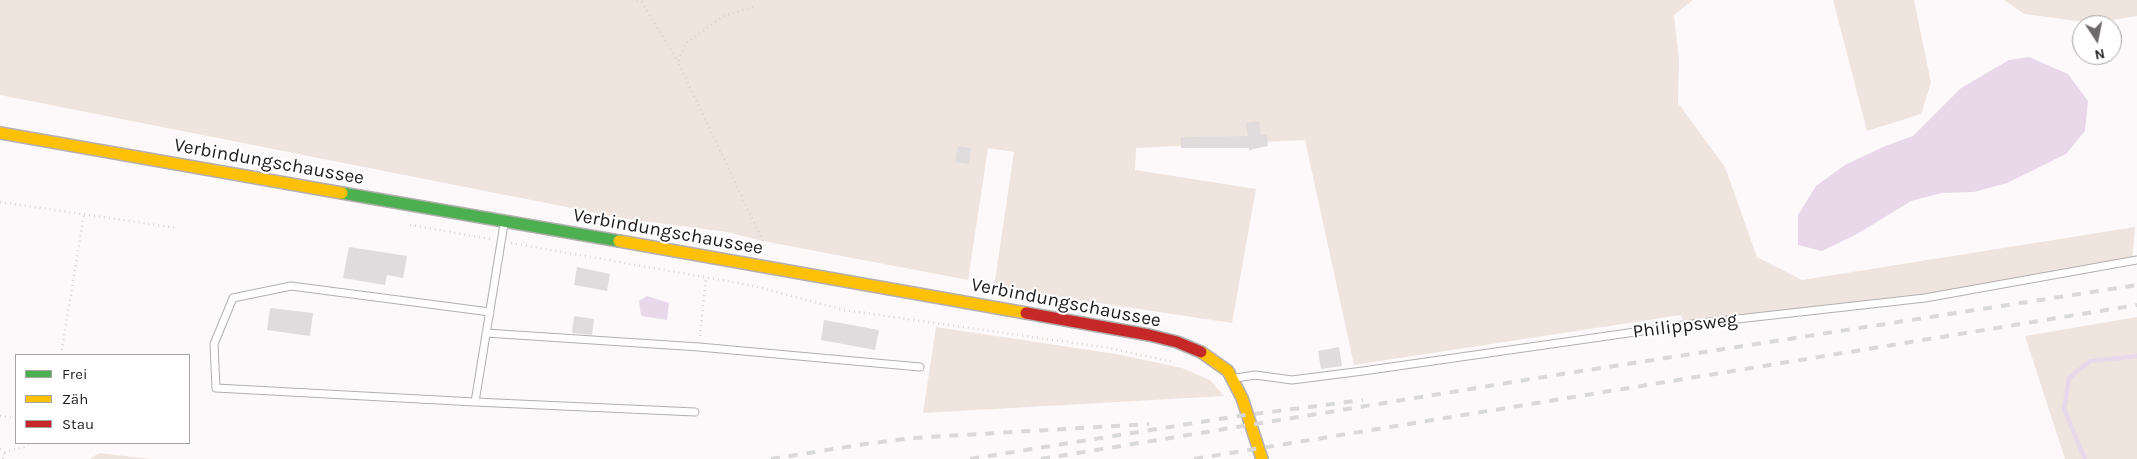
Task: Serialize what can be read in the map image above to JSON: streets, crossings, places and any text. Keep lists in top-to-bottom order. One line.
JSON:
{"streets":{"main road":["Verbindungschaussee"],"lane":["Philippsweg"]},"crossings":[["Verbindungschaussee","Philippsweg"]],"legend":["Frei","Zäh","Stau"],"north":"bottom"}
